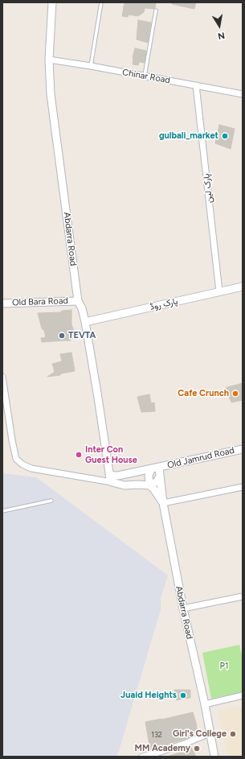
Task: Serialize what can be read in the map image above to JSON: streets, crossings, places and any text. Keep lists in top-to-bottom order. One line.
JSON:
{"streets":{"street":["Chinar Road","پارک لین","Abdarra Road","Old Bara Road","پارک روڈ","Old Jamrud Road"]},"crossings":[["Chinar Road","پارک لین"],["Chinar Road","Abdarra Road"],["پارک لین","پارک روڈ"],["Abdarra Road","Old Bara Road"],["Abdarra Road","پارک روڈ"],["Abdarra Road","Old Jamrud Road"]],"parks":["P1"],"places":["gulbali_market","TEVTA","Cafe Crunch","Inter Con Guest House","Juaid Heights","Girl's College","MM Academy"],"house_numbers":["132"],"north":"bottom"}
